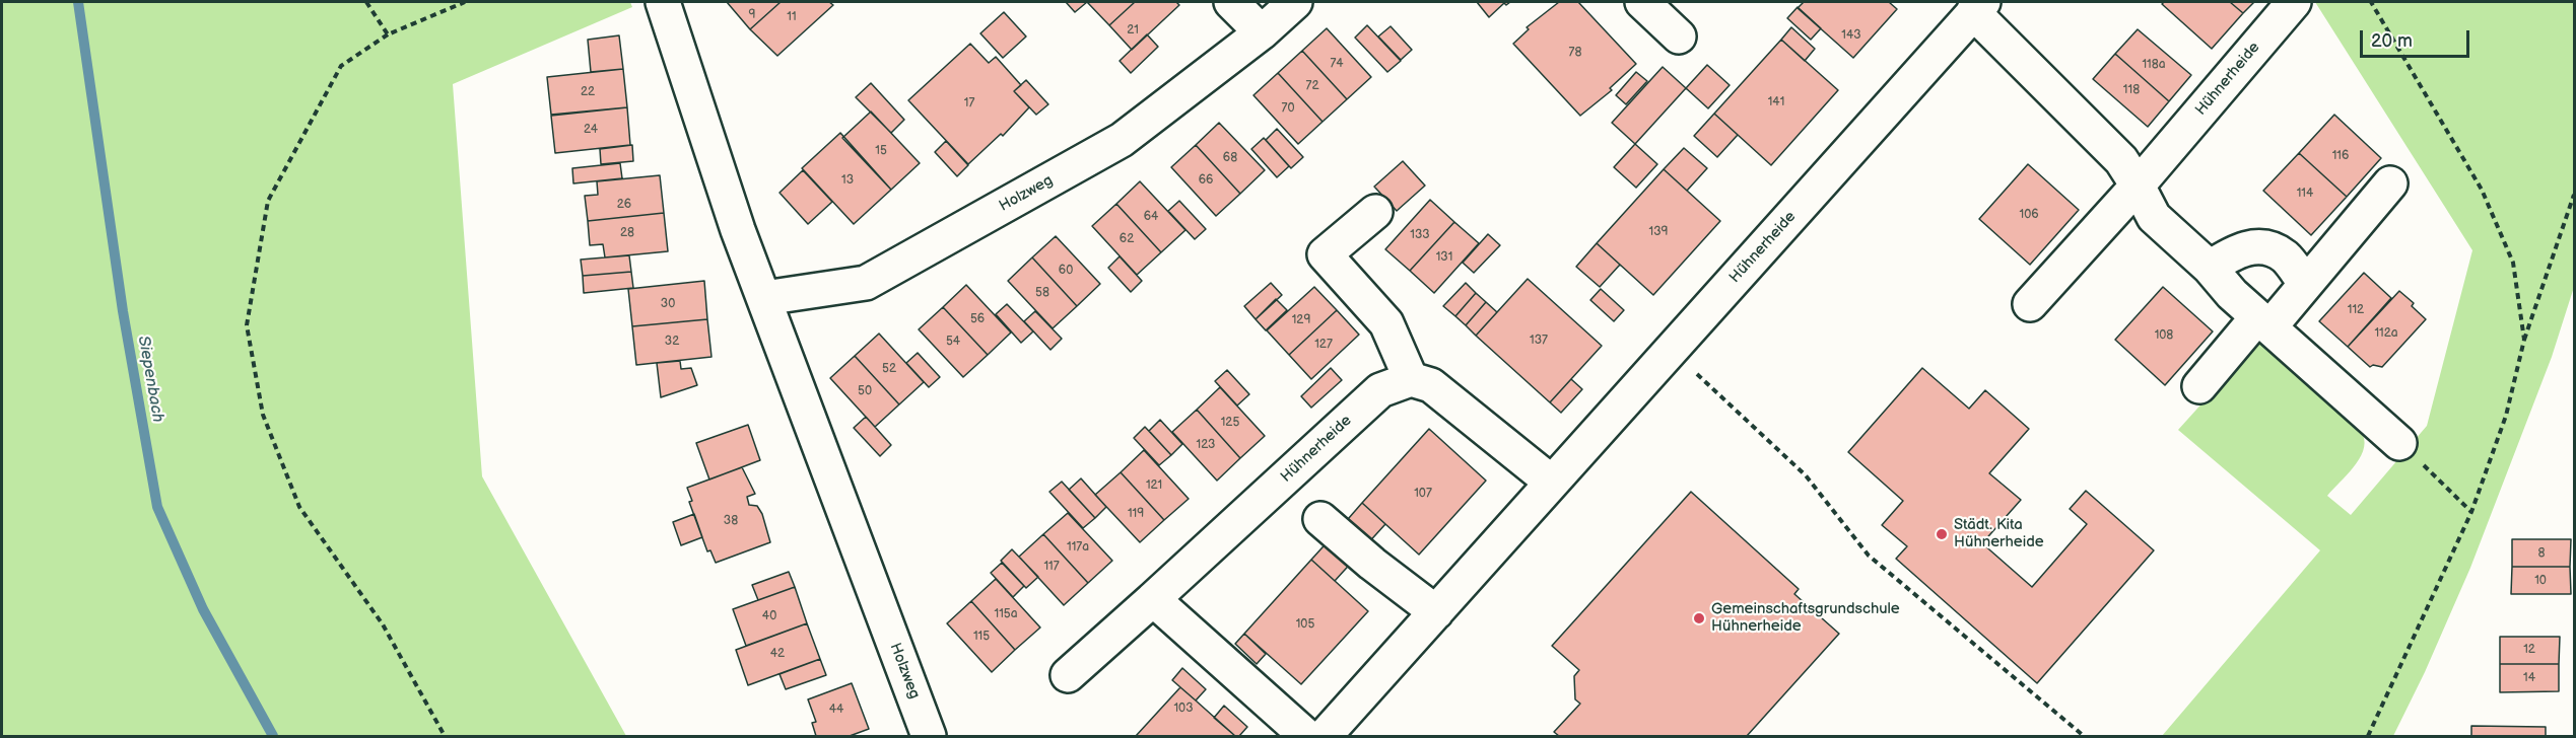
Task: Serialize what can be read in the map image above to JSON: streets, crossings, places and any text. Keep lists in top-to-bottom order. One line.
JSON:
{"streets":{"street":["Hühnerheide","Holzweg"]},"water":["Siepenbach"],"places":["Städt. Kita Hühnerheide","Gemeinschaftsgrundschule Hühnerheide"],"house_numbers":["9","11","21","143","78","74","118a","72","118","22","141","17","70","24","15","116","68","13","66","114","26","106","64","139","28","133","62","131","60","58","30","112","56","129","112a","108","137","32","54","127","52","50","125","123","121","107","119","38","117a","8","117","10","115a","40","105","115","12","42","14","103","44"],"scale_bar":"20 m"}
